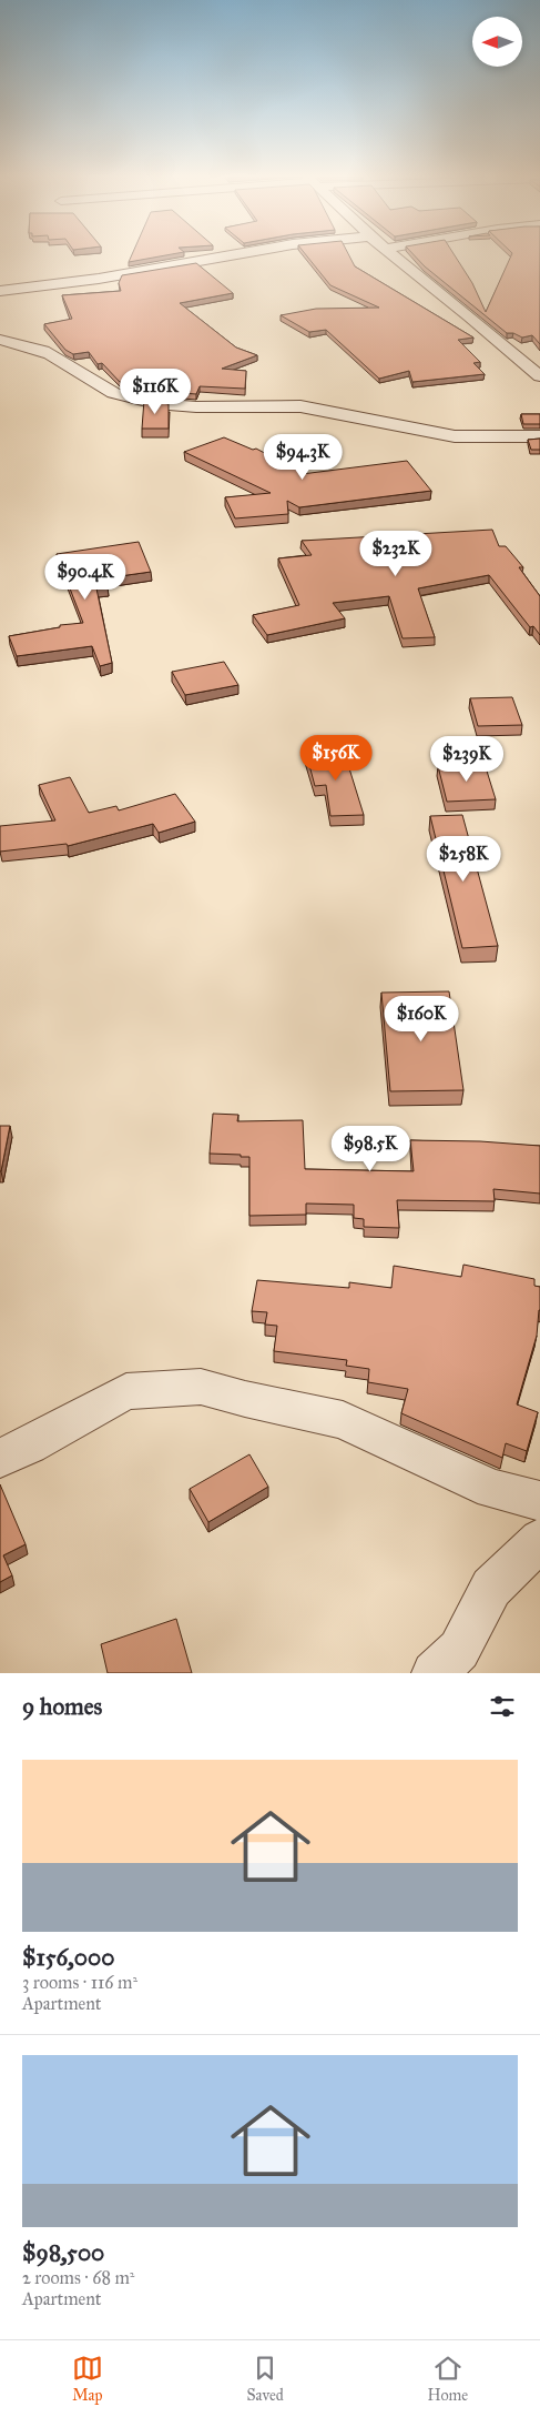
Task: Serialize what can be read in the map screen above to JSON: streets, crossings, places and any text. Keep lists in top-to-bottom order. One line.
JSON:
{"north":"left","page":{"price":["$116K","$94.3K","$232K","$90.4K","$156K","$239K","$258K","$160K","$98.5K"],"heading":"9 homes","list":[{"name":"$156,000","note":"3 rooms · 116 m² · Apartment"},{"name":"$98,500","note":"2 rooms · 68 m² · Apartment"}],"tabs":["Map","Saved","Home"]}}
